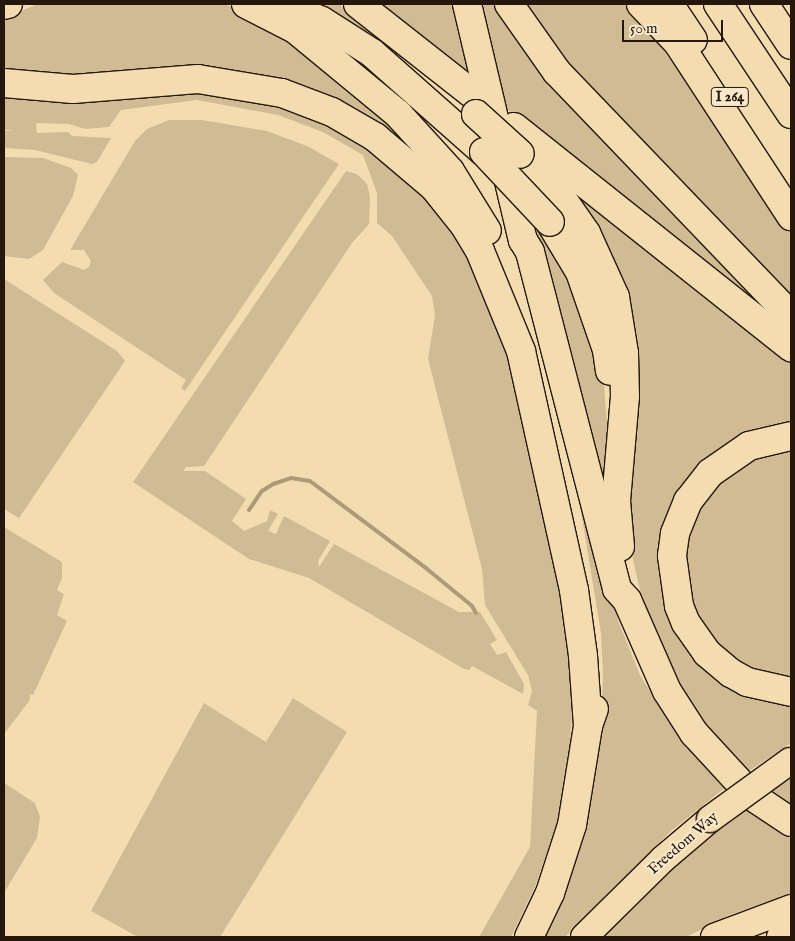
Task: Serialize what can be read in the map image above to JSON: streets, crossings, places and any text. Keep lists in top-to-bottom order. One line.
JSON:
{"streets":{"highway":["I 264"],"main road":["Freedom Way"]},"scale_bar":"50 m"}
